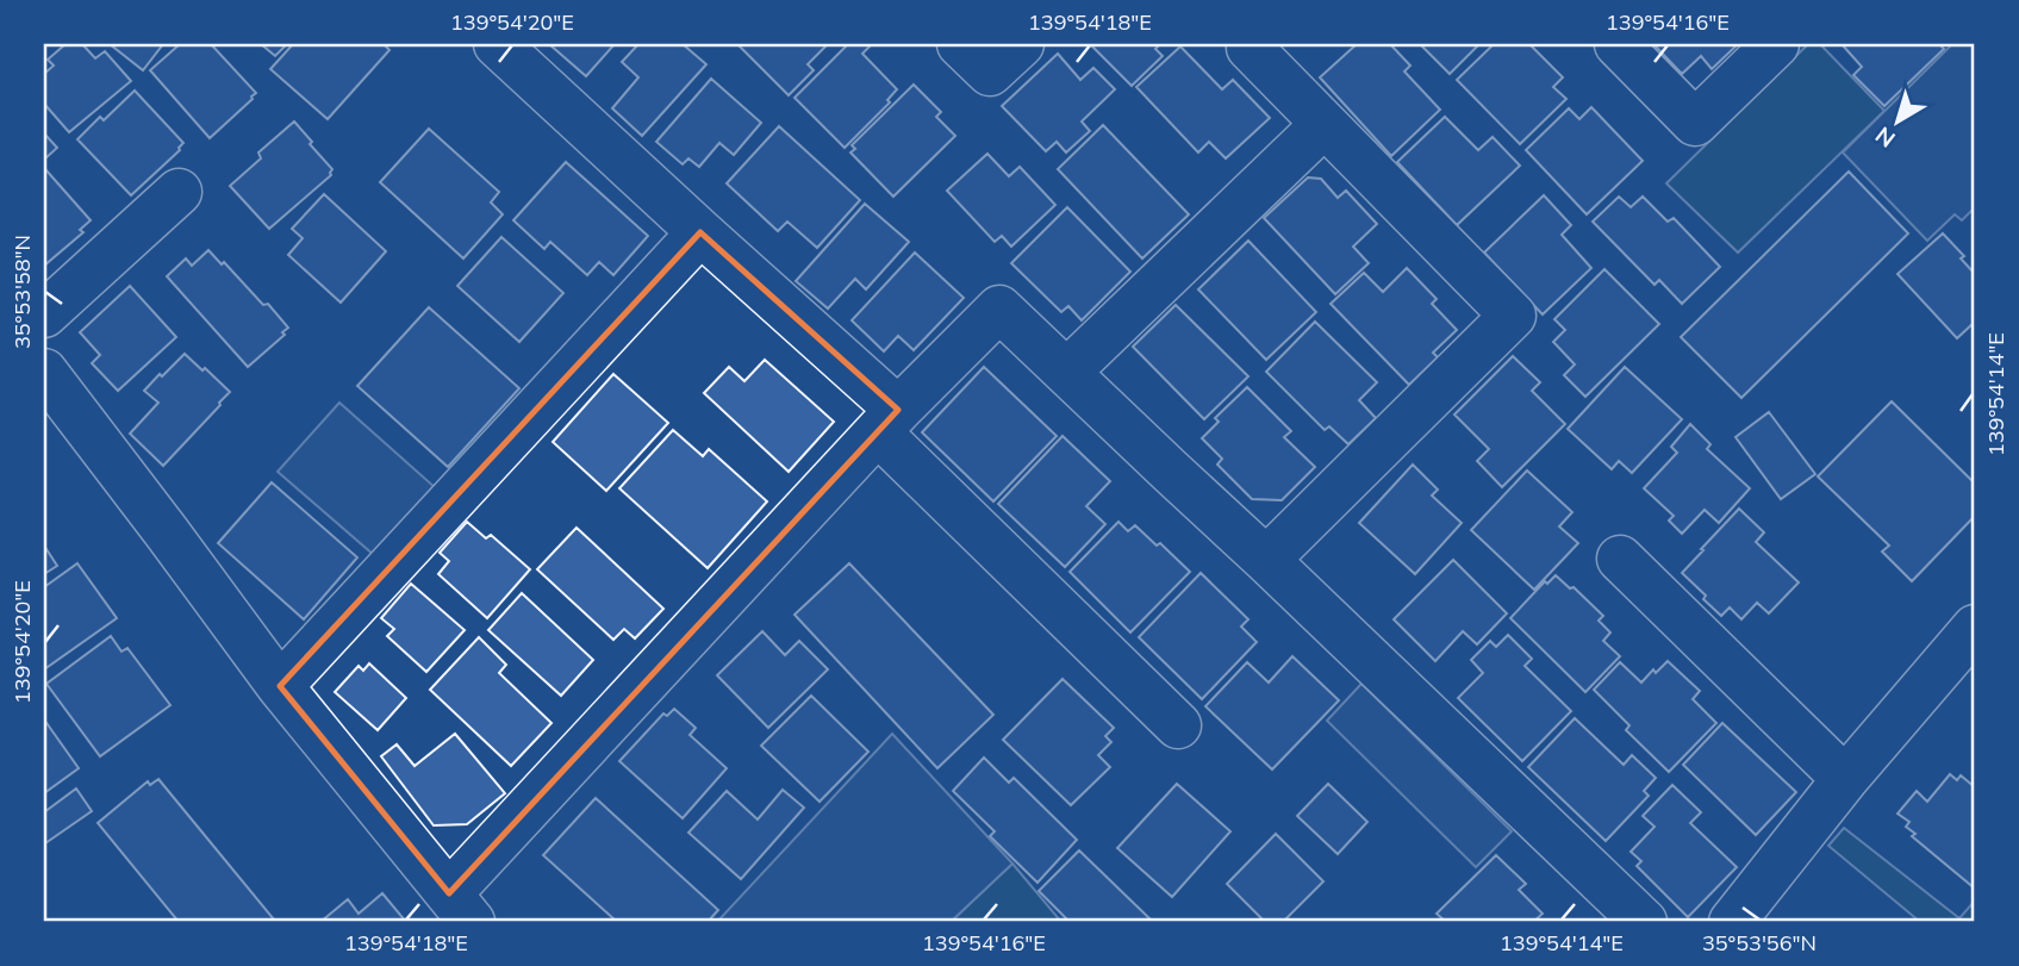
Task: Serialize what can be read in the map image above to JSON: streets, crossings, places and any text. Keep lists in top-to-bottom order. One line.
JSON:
{"north":"bottom left","coordinates":["139°54'20\"E","139°54'18\"E","139°54'16\"E","35°53'58\"N","139°54'14\"E","35°53'56\"N"]}
